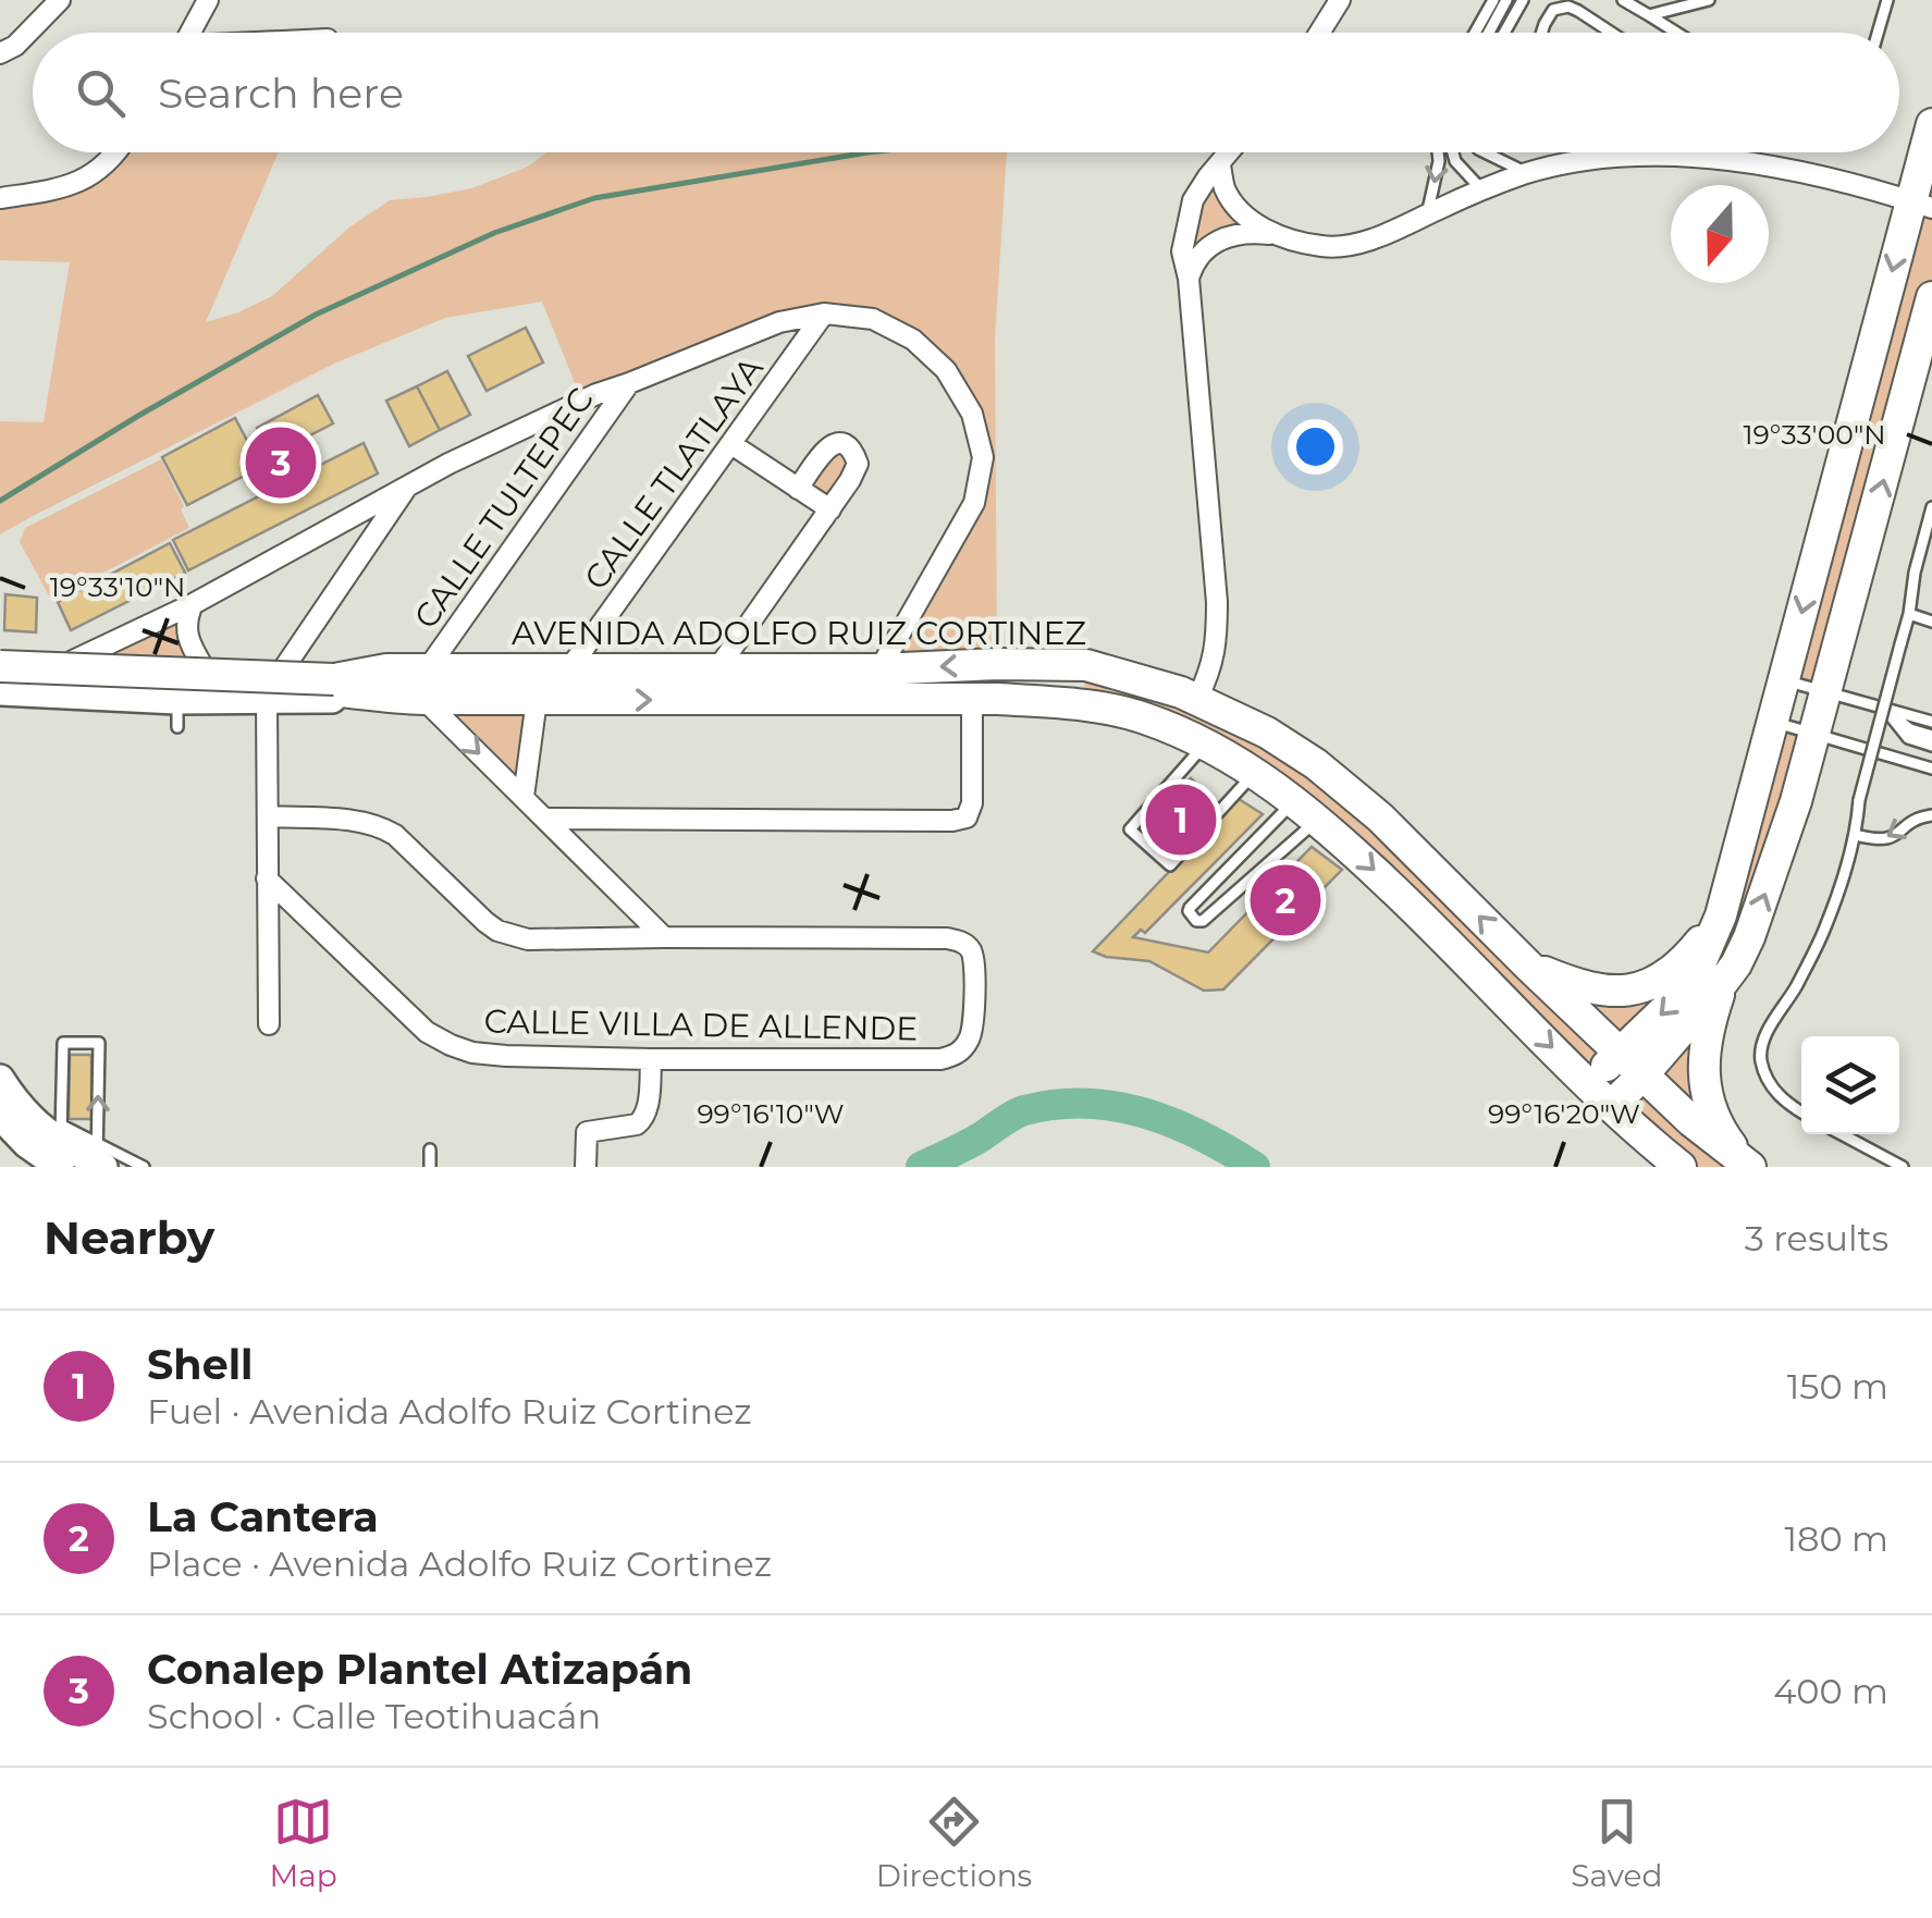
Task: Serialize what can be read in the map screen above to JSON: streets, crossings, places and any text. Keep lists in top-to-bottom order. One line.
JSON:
{"streets":{"main road":["AVENIDA ADOLFO RUIZ CORTINEZ"],"street":["CALLE TLATLAYA","CALLE TULTEPEC","CALLE VILLA DE ALLENDE"]},"crossings":[["CALLE TLATLAYA","AVENIDA ADOLFO RUIZ CORTINEZ"],["CALLE TULTEPEC","AVENIDA ADOLFO RUIZ CORTINEZ"]],"north":"bottom","page":{"search":"Search here","pins":["3","1","2"],"heading":["Nearby","3 results"],"list":[{"mark":"1","name":"Shell","note":"Fuel · Avenida Adolfo Ruiz Cortinez","value":"150 m"},{"mark":"2","name":"La Cantera","note":"Place · Avenida Adolfo Ruiz Cortinez","value":"180 m"},{"mark":"3","name":"Conalep Plantel Atizapán","note":"School · Calle Teotihuacán","value":"400 m"}],"nav":["Map","Directions","Saved"]},"coordinates":["19°33'00\"N","19°33'10\"N","99°16'10\"W","99°16'20\"W"]}
